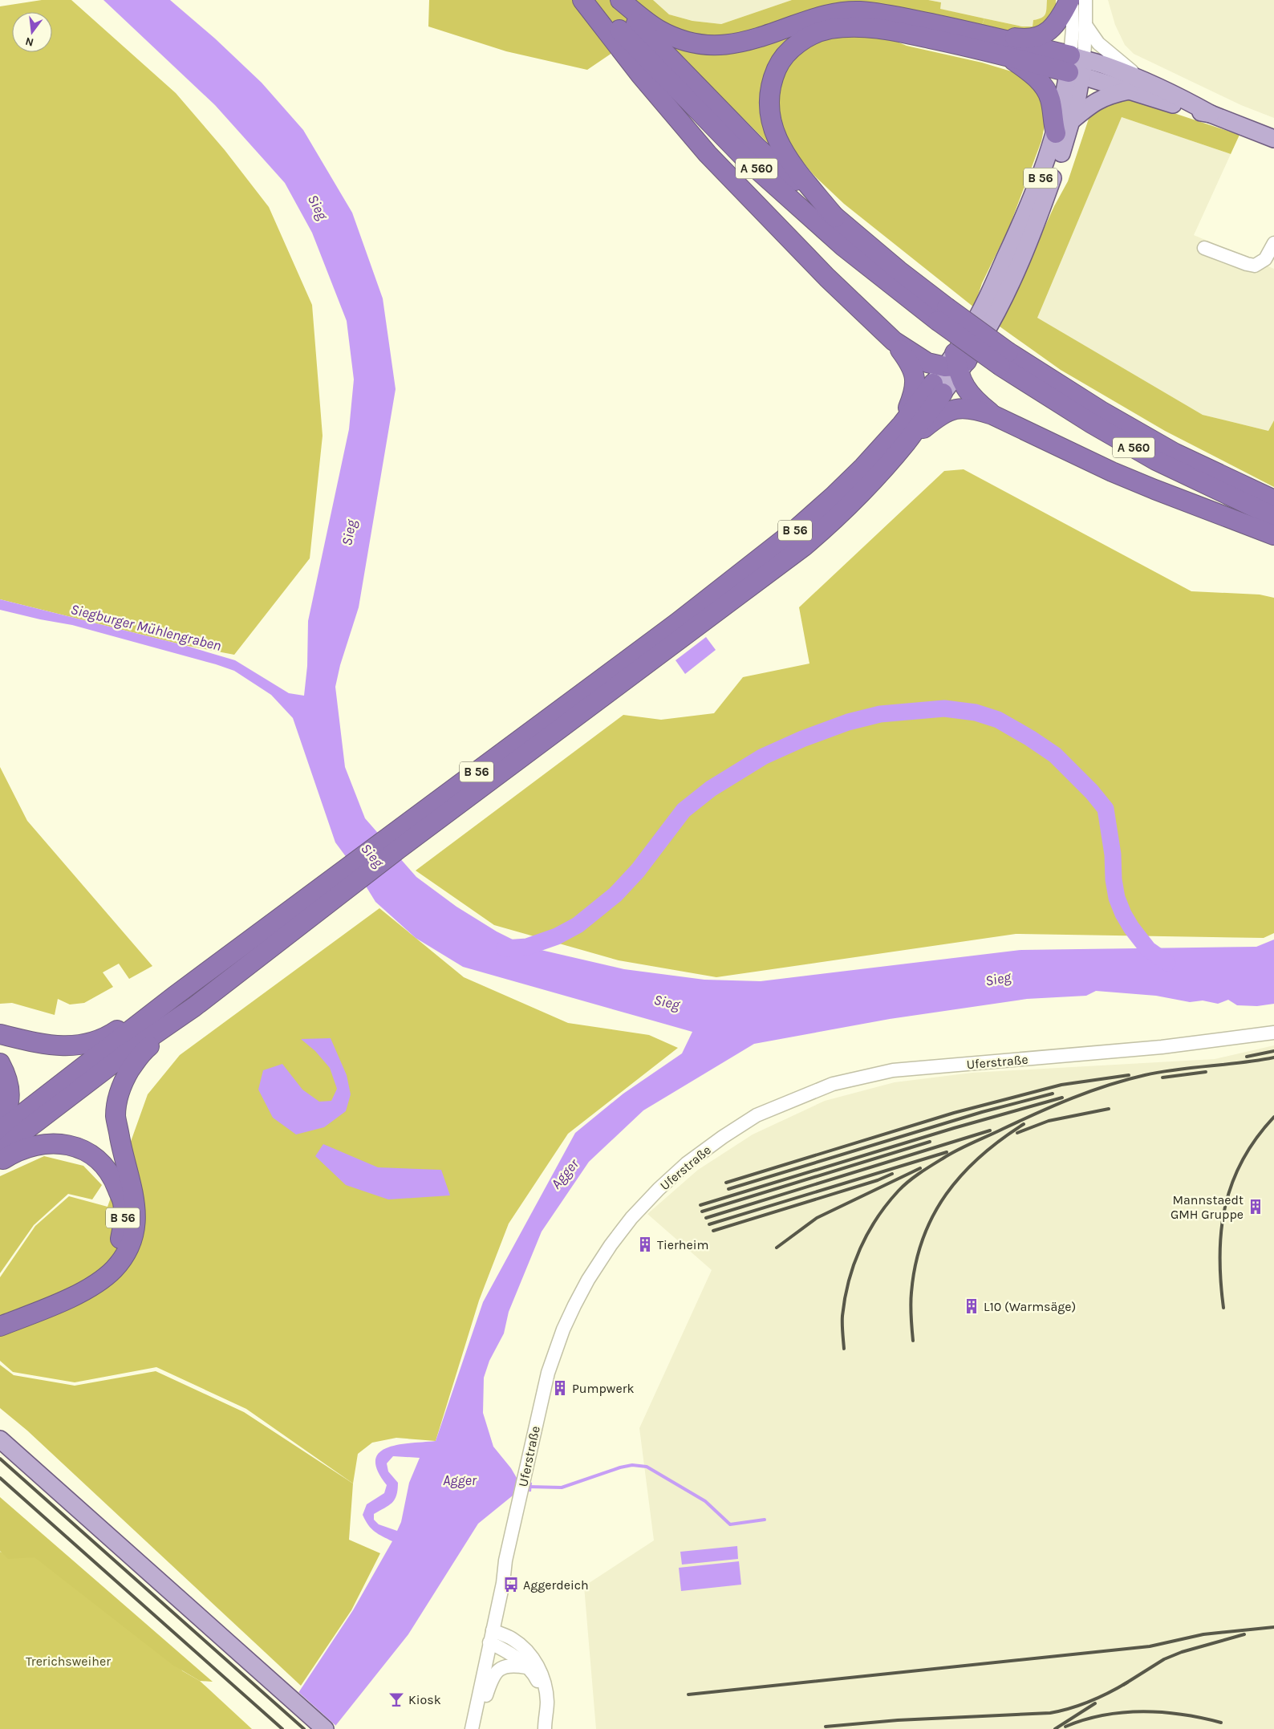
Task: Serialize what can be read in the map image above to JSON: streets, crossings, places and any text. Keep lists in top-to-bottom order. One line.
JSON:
{"streets":{"highway":["A 560","B 56"],"street":["Uferstraße"]},"water":["Sieg","Siegburger Mühlengraben","Agger"],"parks":["Trerichsweiher"],"places":{"building":["Mannstaedt GMH Gruppe","Tierheim","L10 (Warmsäge)","Pumpwerk"],"bus stop":["Aggerdeich"],"bar":["Kiosk"]},"north":"bottom"}
